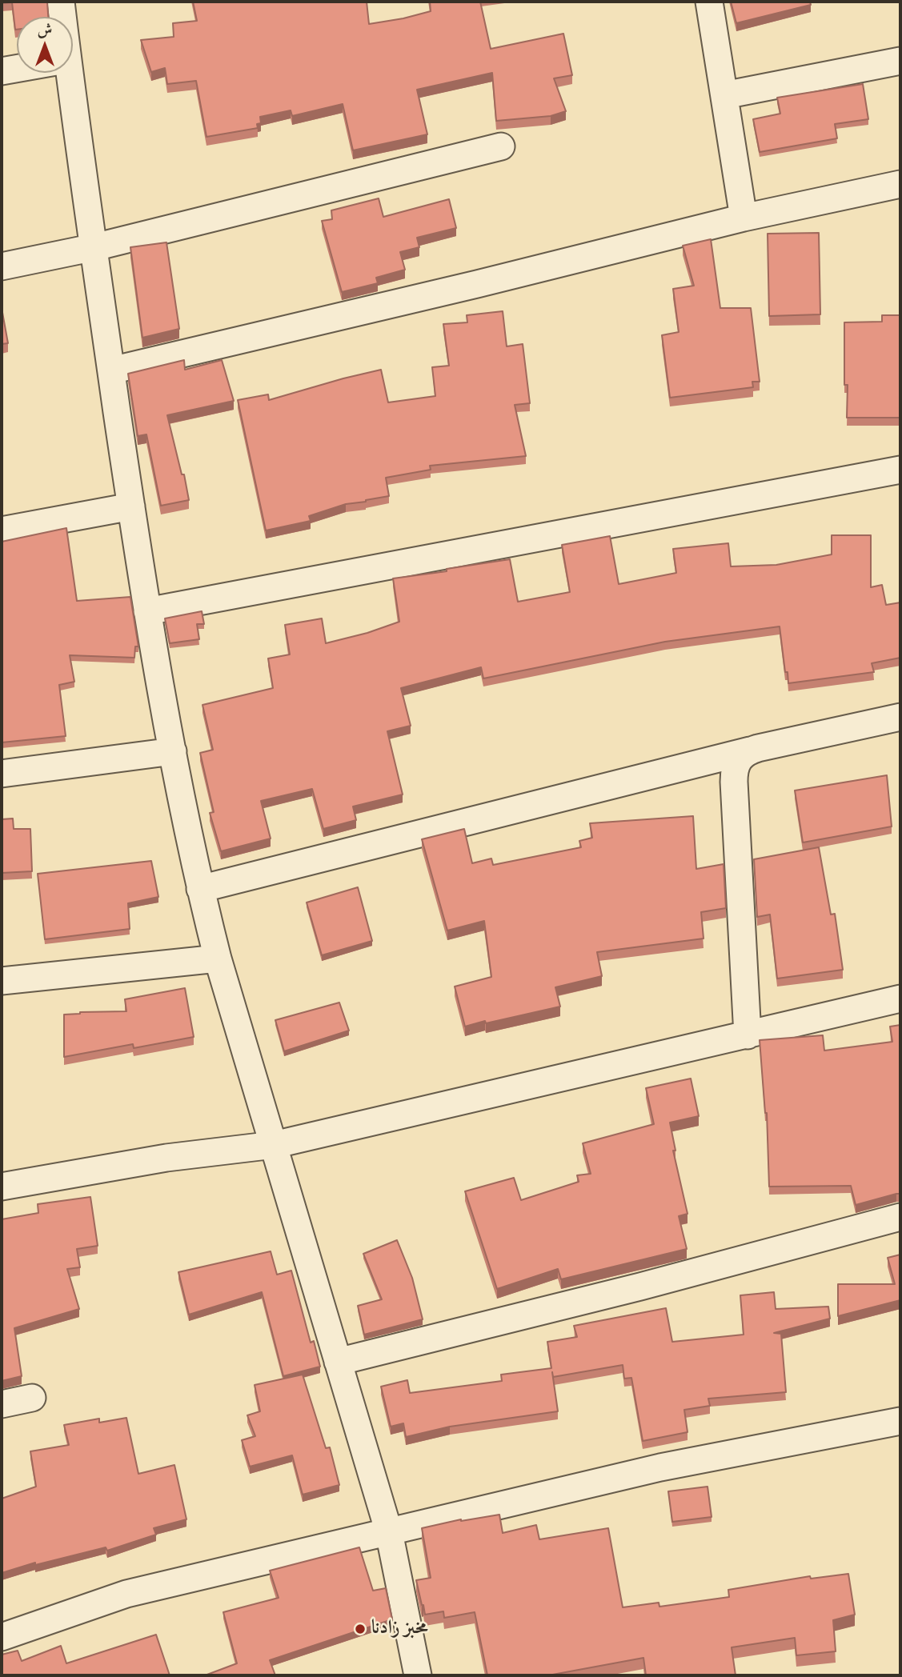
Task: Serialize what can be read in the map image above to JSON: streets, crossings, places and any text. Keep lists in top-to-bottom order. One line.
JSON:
{"places":["مخبز زادنا"],"north":"top"}
